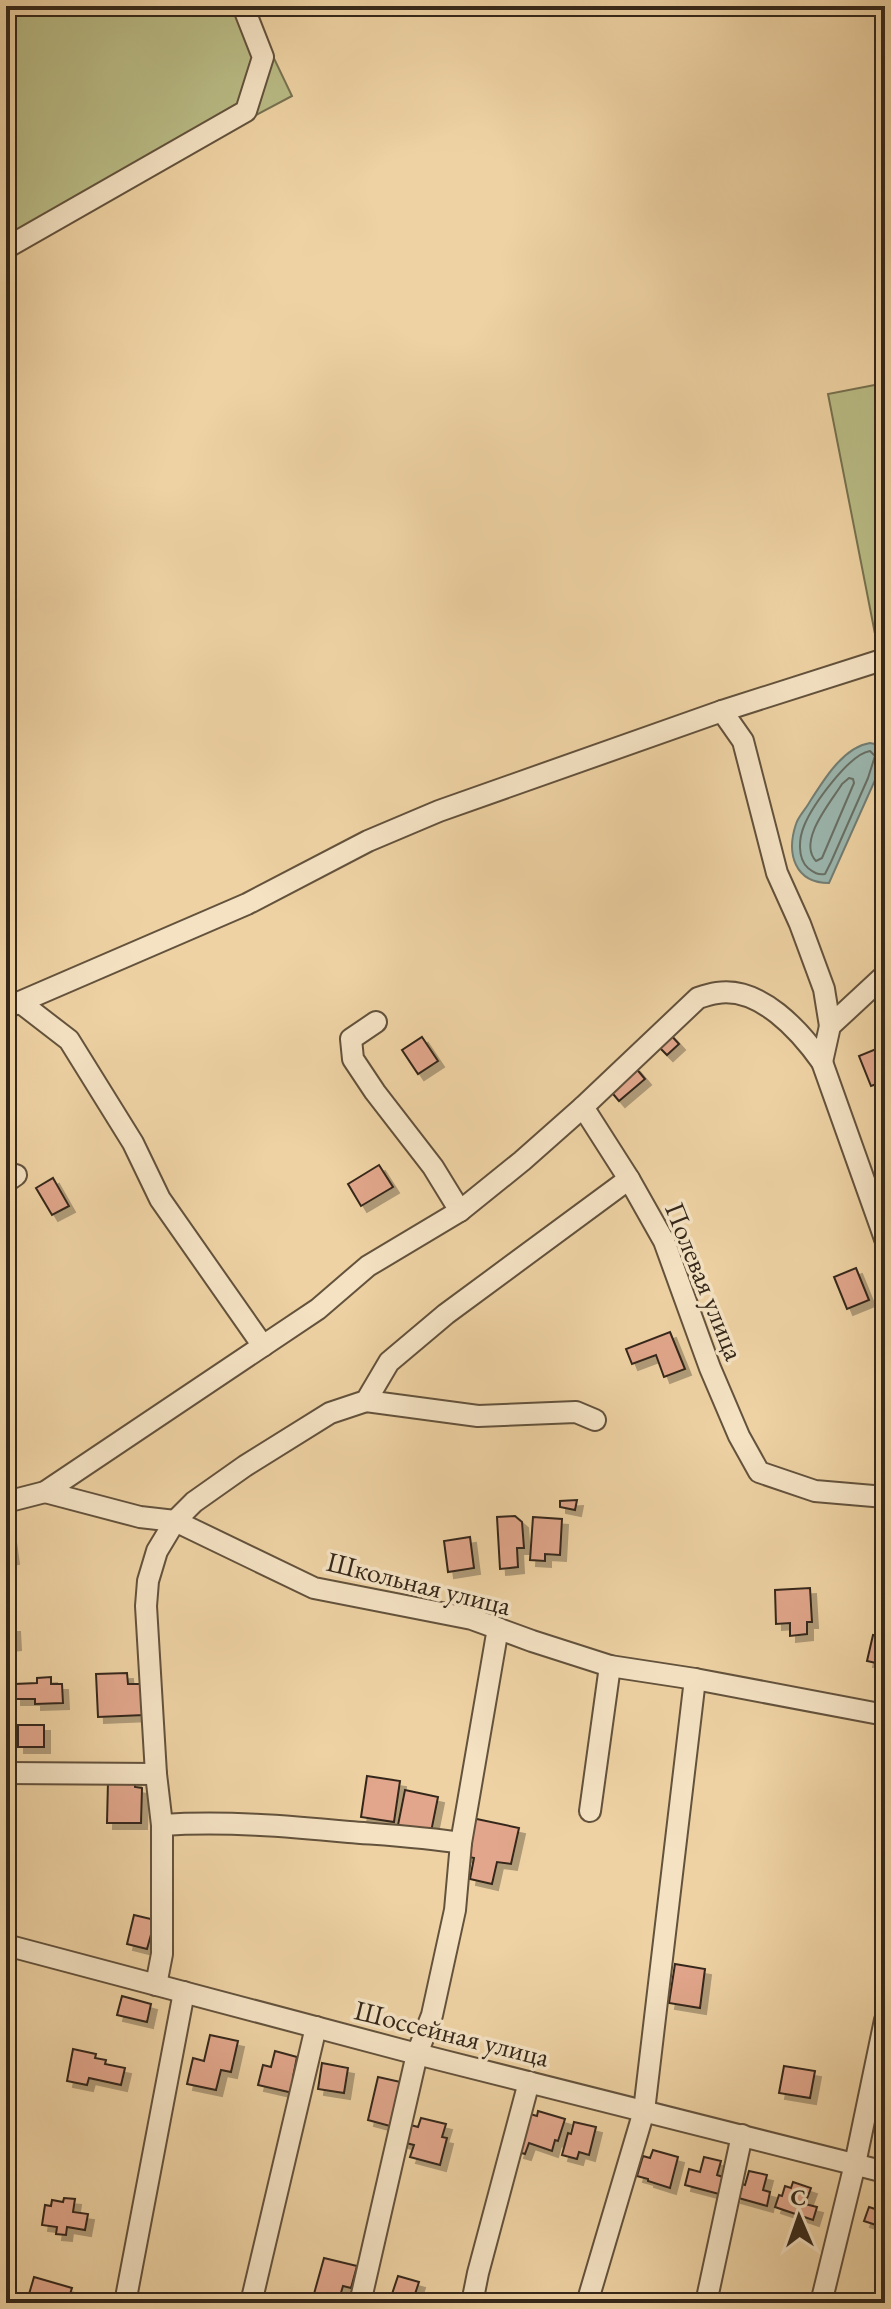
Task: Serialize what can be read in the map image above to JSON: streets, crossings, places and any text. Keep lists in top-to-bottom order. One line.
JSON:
{"streets":{"street":["Полевая улица","Школьная улица","Шоссейная улица"]},"crossings":[["Полевая улица","Школьная улица"]],"north":"top"}
